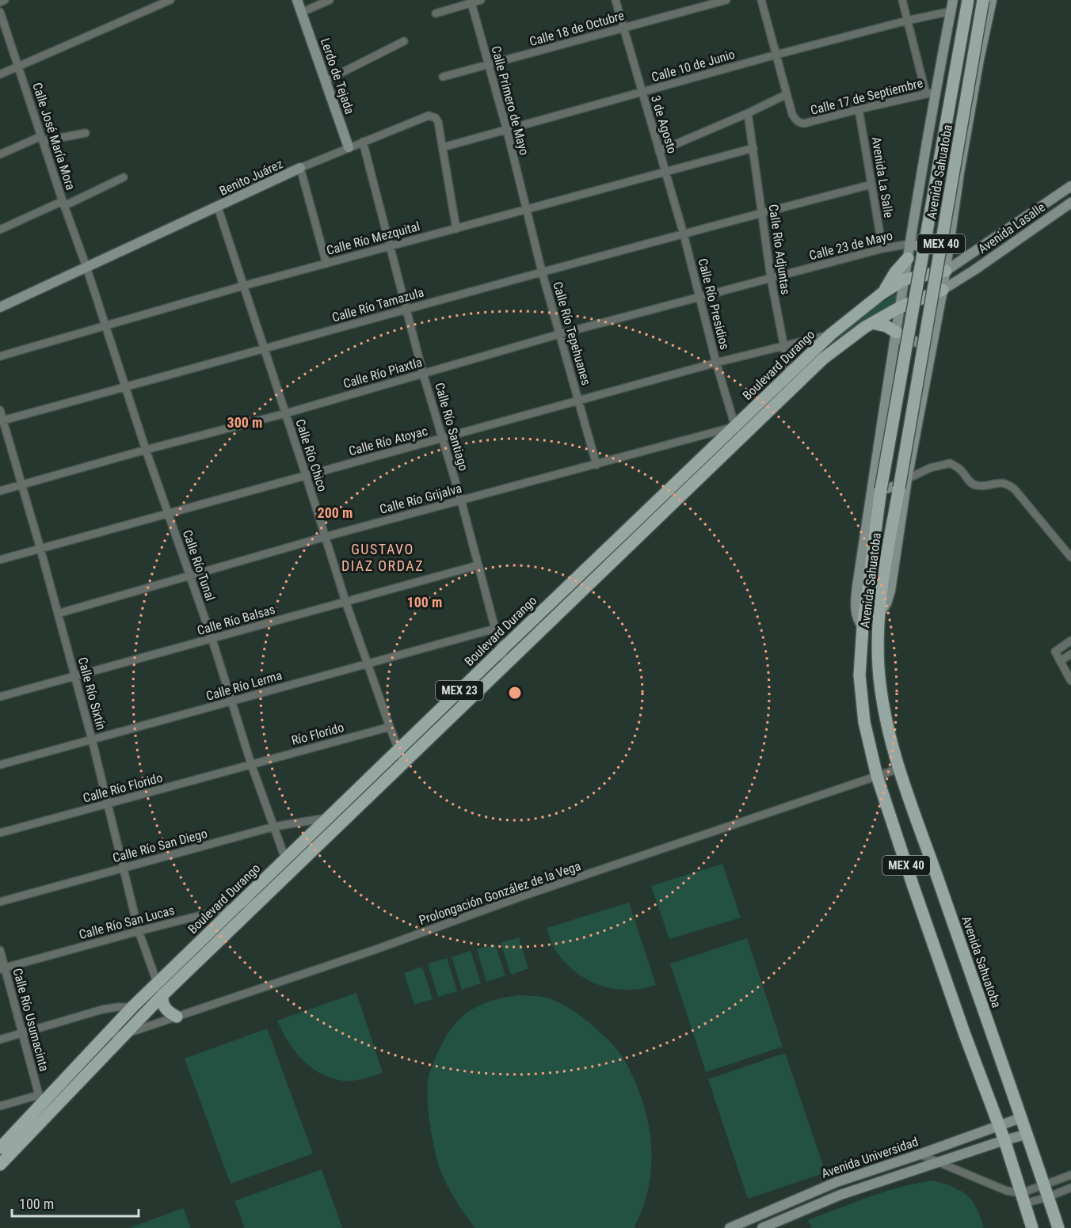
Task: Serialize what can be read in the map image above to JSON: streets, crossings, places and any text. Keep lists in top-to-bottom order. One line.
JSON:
{"streets":{"main road":["Avenida Sahuatoba","MEX 40","Boulevard Durango","MEX 23"],"street":["Calle 18 de Octubre","Calle 10 de Junio","Lerdo de Tejada","Calle 17 de Septiembre","Calle Primero de Mayo","3 de Agosto","Calle José María Mora","Benito Juárez","Avenida La Salle","Avenida Lasalle","Calle Río Mezquital","Calle 23 de Mayo","Calle Río Adjuntas","Calle Río Presidios","Calle Río Tamazula","Calle Río Tepehuanes","Calle Río Piaxtla","Calle Río Santiago","Calle Río Atoyac","Calle Río Chico","Calle Río Grijalva","Calle Río Tunal","Calle Río Balsas","Calle Río Lerma","Calle Río Sixtín","Río Florido","Calle Río Florido","Calle Río San Diego","Prolongación González de la Vega","Calle Río San Lucas","Calle Río Usumacinta","Avenida Universidad"]},"crossings":[["Calle 18 de Octubre","Calle Primero de Mayo"],["Calle 18 de Octubre","3 de Agosto"],["Calle 10 de Junio","Calle Primero de Mayo"],["Calle 10 de Junio","3 de Agosto"],["Calle 10 de Junio","Benito Juárez"],["Lerdo de Tejada","Benito Juárez"],["Calle 17 de Septiembre","Avenida La Salle"],["Calle Primero de Mayo","Calle Río Mezquital"],["Calle Primero de Mayo","Calle Río Tepehuanes"],["3 de Agosto","Calle Río Mezquital"],["3 de Agosto","Calle Río Presidios"],["Calle José María Mora","Benito Juárez"],["Calle José María Mora","Calle Río Tunal"],["Avenida Sahuatoba","Prolongación González de la Vega"],["Avenida Sahuatoba","Avenida Universidad"],["Benito Juárez","Calle Río Santiago"],["Benito Juárez","Calle Río Chico"],["Benito Juárez","Calle Río Tunal"],["Avenida La Salle","Calle 23 de Mayo"],["Avenida La Salle","Calle Río Tamazula"],["Avenida Lasalle","Boulevard Durango"],["Calle Río Mezquital","Calle Río Adjuntas"],["Calle Río Mezquital","Calle Río Presidios"],["Calle Río Mezquital","Calle Río Tepehuanes"],["Calle Río Mezquital","Calle Río Santiago"],["Calle Río Mezquital","Calle Río Chico"],["Calle Río Mezquital","Calle Río Tunal"],["Calle 23 de Mayo","Calle Río Adjuntas"],["Calle 23 de Mayo","Calle Río Piaxtla"],["Calle Río Adjuntas","Calle Río Tamazula"],["Calle Río Adjuntas","Boulevard Durango"],["Calle Río Adjuntas","Calle Río Piaxtla"],["Calle Río Adjuntas","Calle Río Atoyac"],["Calle Río Presidios","Calle Río Tamazula"],["Calle Río Presidios","Boulevard Durango"],["Calle Río Presidios","Calle Río Piaxtla"],["Calle Río Presidios","Calle Río Atoyac"],["Calle Río Presidios","Calle Río Grijalva"],["Calle Río Tamazula","Calle Río Tepehuanes"],["Calle Río Tamazula","Calle Río Santiago"],["Calle Río Tamazula","Calle Río Chico"],["Calle Río Tamazula","Calle Río Tunal"],["Calle Río Tamazula","Calle Río Sixtín"],["Calle Río Tepehuanes","Calle Río Piaxtla"],["Calle Río Tepehuanes","Calle Río Atoyac"],["Calle Río Tepehuanes","Calle Río Grijalva"],["Boulevard Durango","Calle Río Santiago"],["Boulevard Durango","Calle Río Atoyac"],["Boulevard Durango","Calle Río Chico"],["Boulevard Durango","Calle Río Grijalva"],["Boulevard Durango","Calle Río Tunal"],["Boulevard Durango","Calle Río Sixtín"],["Boulevard Durango","Calle Río San Diego"],["Boulevard Durango","Prolongación González de la Vega"],["Boulevard Durango","Calle Río San Lucas"],["Boulevard Durango","Calle Río Usumacinta"],["Calle Río Piaxtla","Calle Río Santiago"],["Calle Río Piaxtla","Calle Río Chico"],["Calle Río Piaxtla","Calle Río Tunal"],["Calle Río Piaxtla","Calle Río Sixtín"],["Calle Río Santiago","Calle Río Atoyac"],["Calle Río Santiago","Calle Río Grijalva"],["Calle Río Santiago","Calle Río Balsas"],["Calle Río Santiago","Calle Río Lerma"],["Calle Río Atoyac","Calle Río Chico"],["Calle Río Atoyac","Calle Río Tunal"],["Calle Río Atoyac","Calle Río Sixtín"],["Calle Río Chico","Calle Río Grijalva"],["Calle Río Chico","Calle Río Balsas"],["Calle Río Chico","Calle Río Lerma"],["Calle Río Chico","Río Florido"],["Calle Río Grijalva","Calle Río Tunal"],["Calle Río Grijalva","Calle Río Sixtín"],["Calle Río Tunal","Calle Río Balsas"],["Calle Río Tunal","Calle Río Lerma"],["Calle Río Tunal","Río Florido"],["Calle Río Tunal","Calle Río Florido"],["Calle Río Tunal","Calle Río San Diego"],["Calle Río Balsas","Calle Río Sixtín"],["Calle Río Lerma","Calle Río Sixtín"],["Calle Río Sixtín","Calle Río Florido"],["Calle Río Sixtín","Calle Río San Diego"],["Calle Río Sixtín","Calle Río San Lucas"],["Río Florido","Calle Río Florido"],["Calle Río San Lucas","Calle Río Usumacinta"]],"districts":["GUSTAVO DIAZ ORDAZ"],"scale_bar":"100 m","rings":["300 m","200 m","100 m"]}
